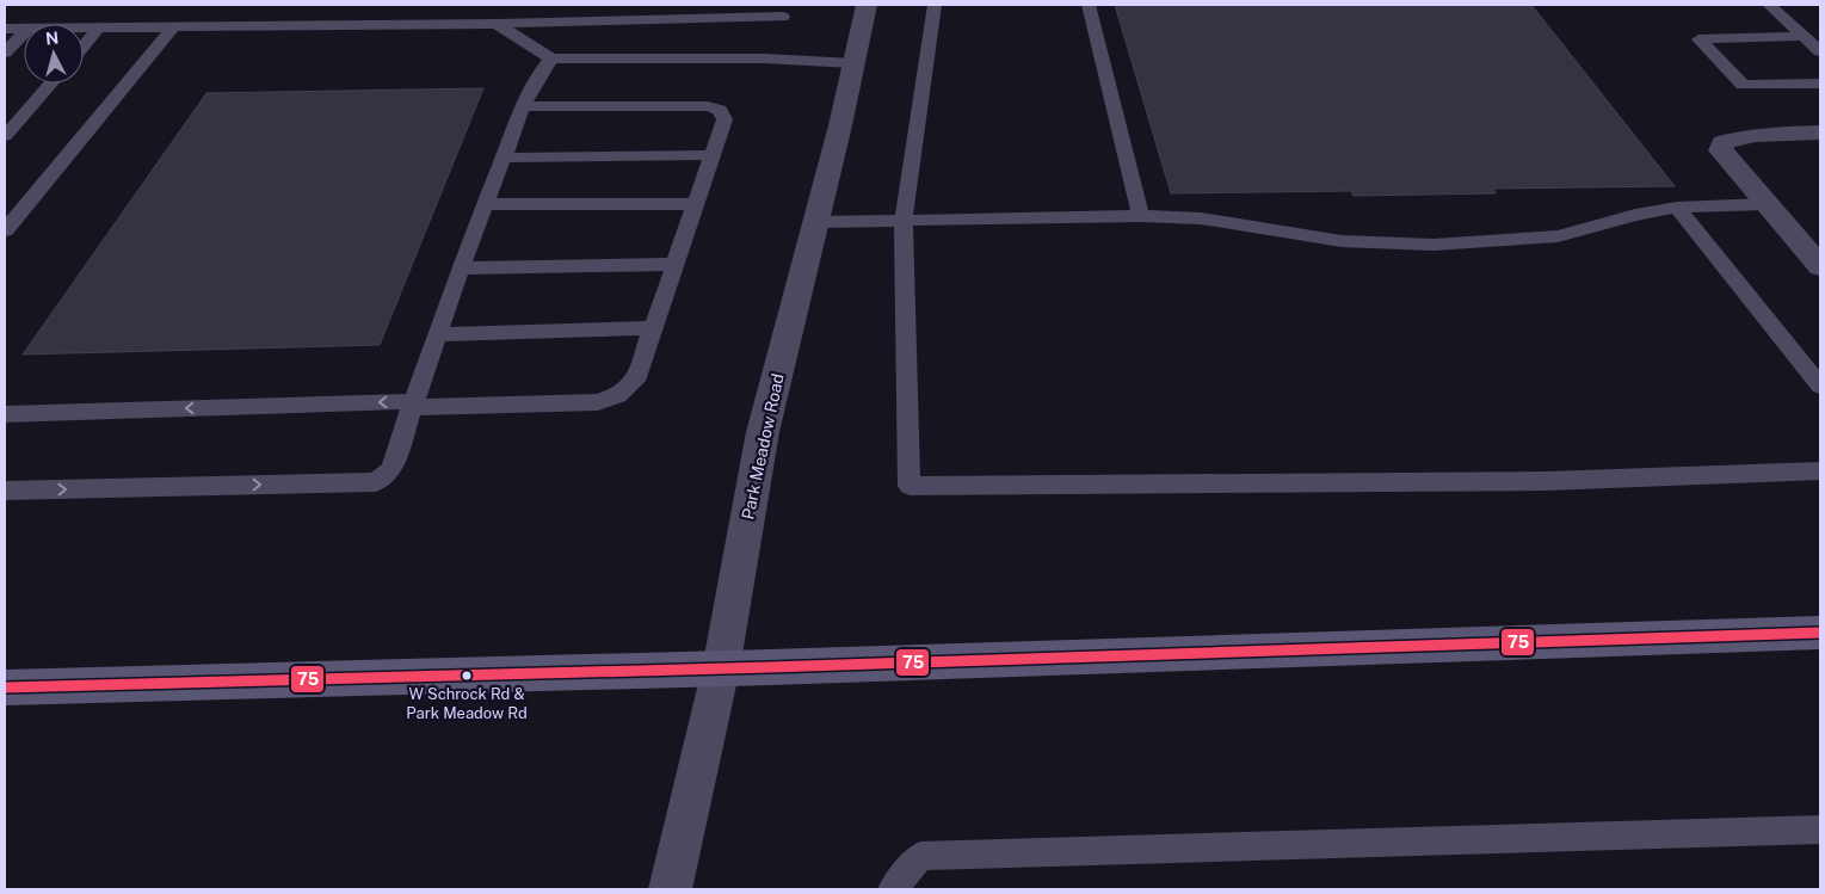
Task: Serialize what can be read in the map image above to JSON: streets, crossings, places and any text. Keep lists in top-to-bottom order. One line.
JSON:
{"streets":{"street":["Park Meadow Road"]},"places":["W Schrock Rd & Park Meadow Rd"],"lines":["transit line 75"],"north":"top"}
